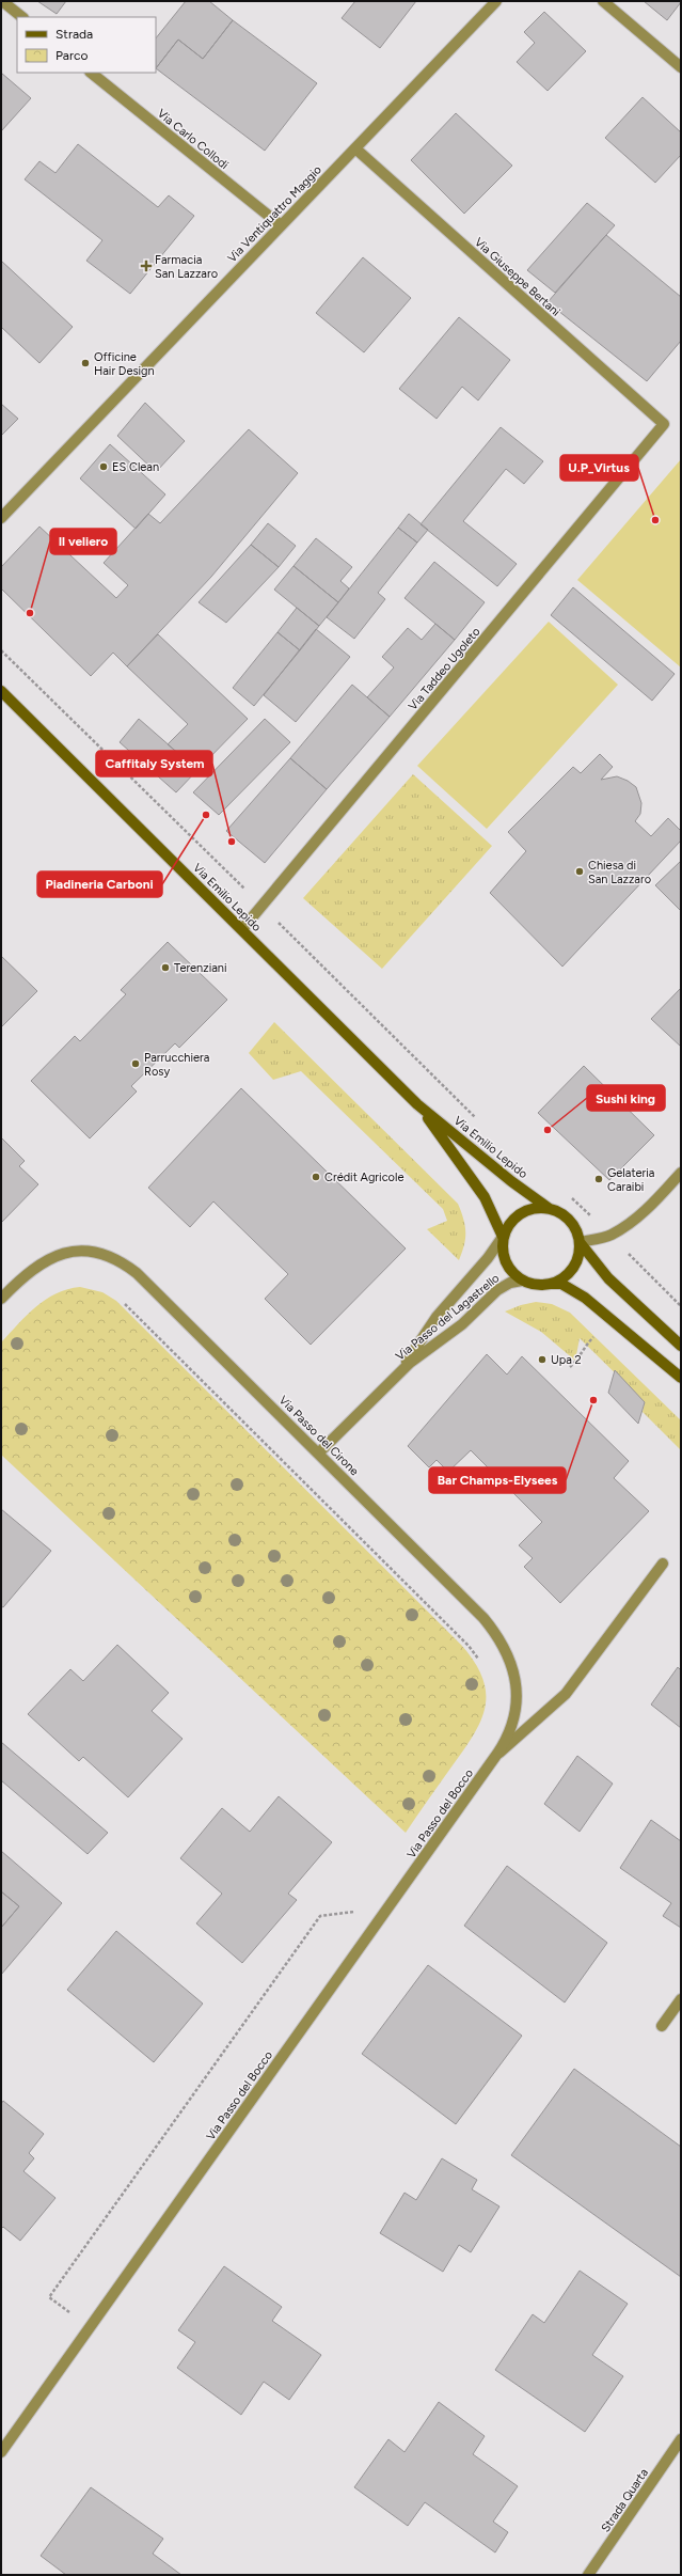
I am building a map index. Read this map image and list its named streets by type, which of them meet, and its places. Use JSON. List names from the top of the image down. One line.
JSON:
{"streets":{"main road":["Via Emilio Lepido"],"street":["Via Carlo Collodi","Via Ventiquattro Maggio","Via Giuseppe Bertani","Via Taddeo Ugoleto","Via Passo del Lagastrello","Via Passo del Cirone","Via Passo del Bocco","Strada Quarta"]},"crossings":[["Via Carlo Collodi","Via Ventiquattro Maggio"],["Via Ventiquattro Maggio","Via Giuseppe Bertani"],["Via Giuseppe Bertani","Via Taddeo Ugoleto"],["Via Taddeo Ugoleto","Via Emilio Lepido"],["Via Emilio Lepido","Via Passo del Lagastrello"],["Via Passo del Lagastrello","Via Passo del Cirone"],["Via Passo del Cirone","Via Passo del Bocco"]],"places":{"health":["Farmacia San Lazzaro"],"other":["Officine Hair Design","ES Clean","U.P_Virtus","Il veliero","Piadineria Carboni","Caffitaly System","Chiesa di San Lazzaro","Terenziani","Parrucchiera Rosy","Sushi king","Crédit Agricole","Gelateria Caraibi","Upa 2","Bar Champs-Elysees"]},"legend":["Strada","Parco"]}
